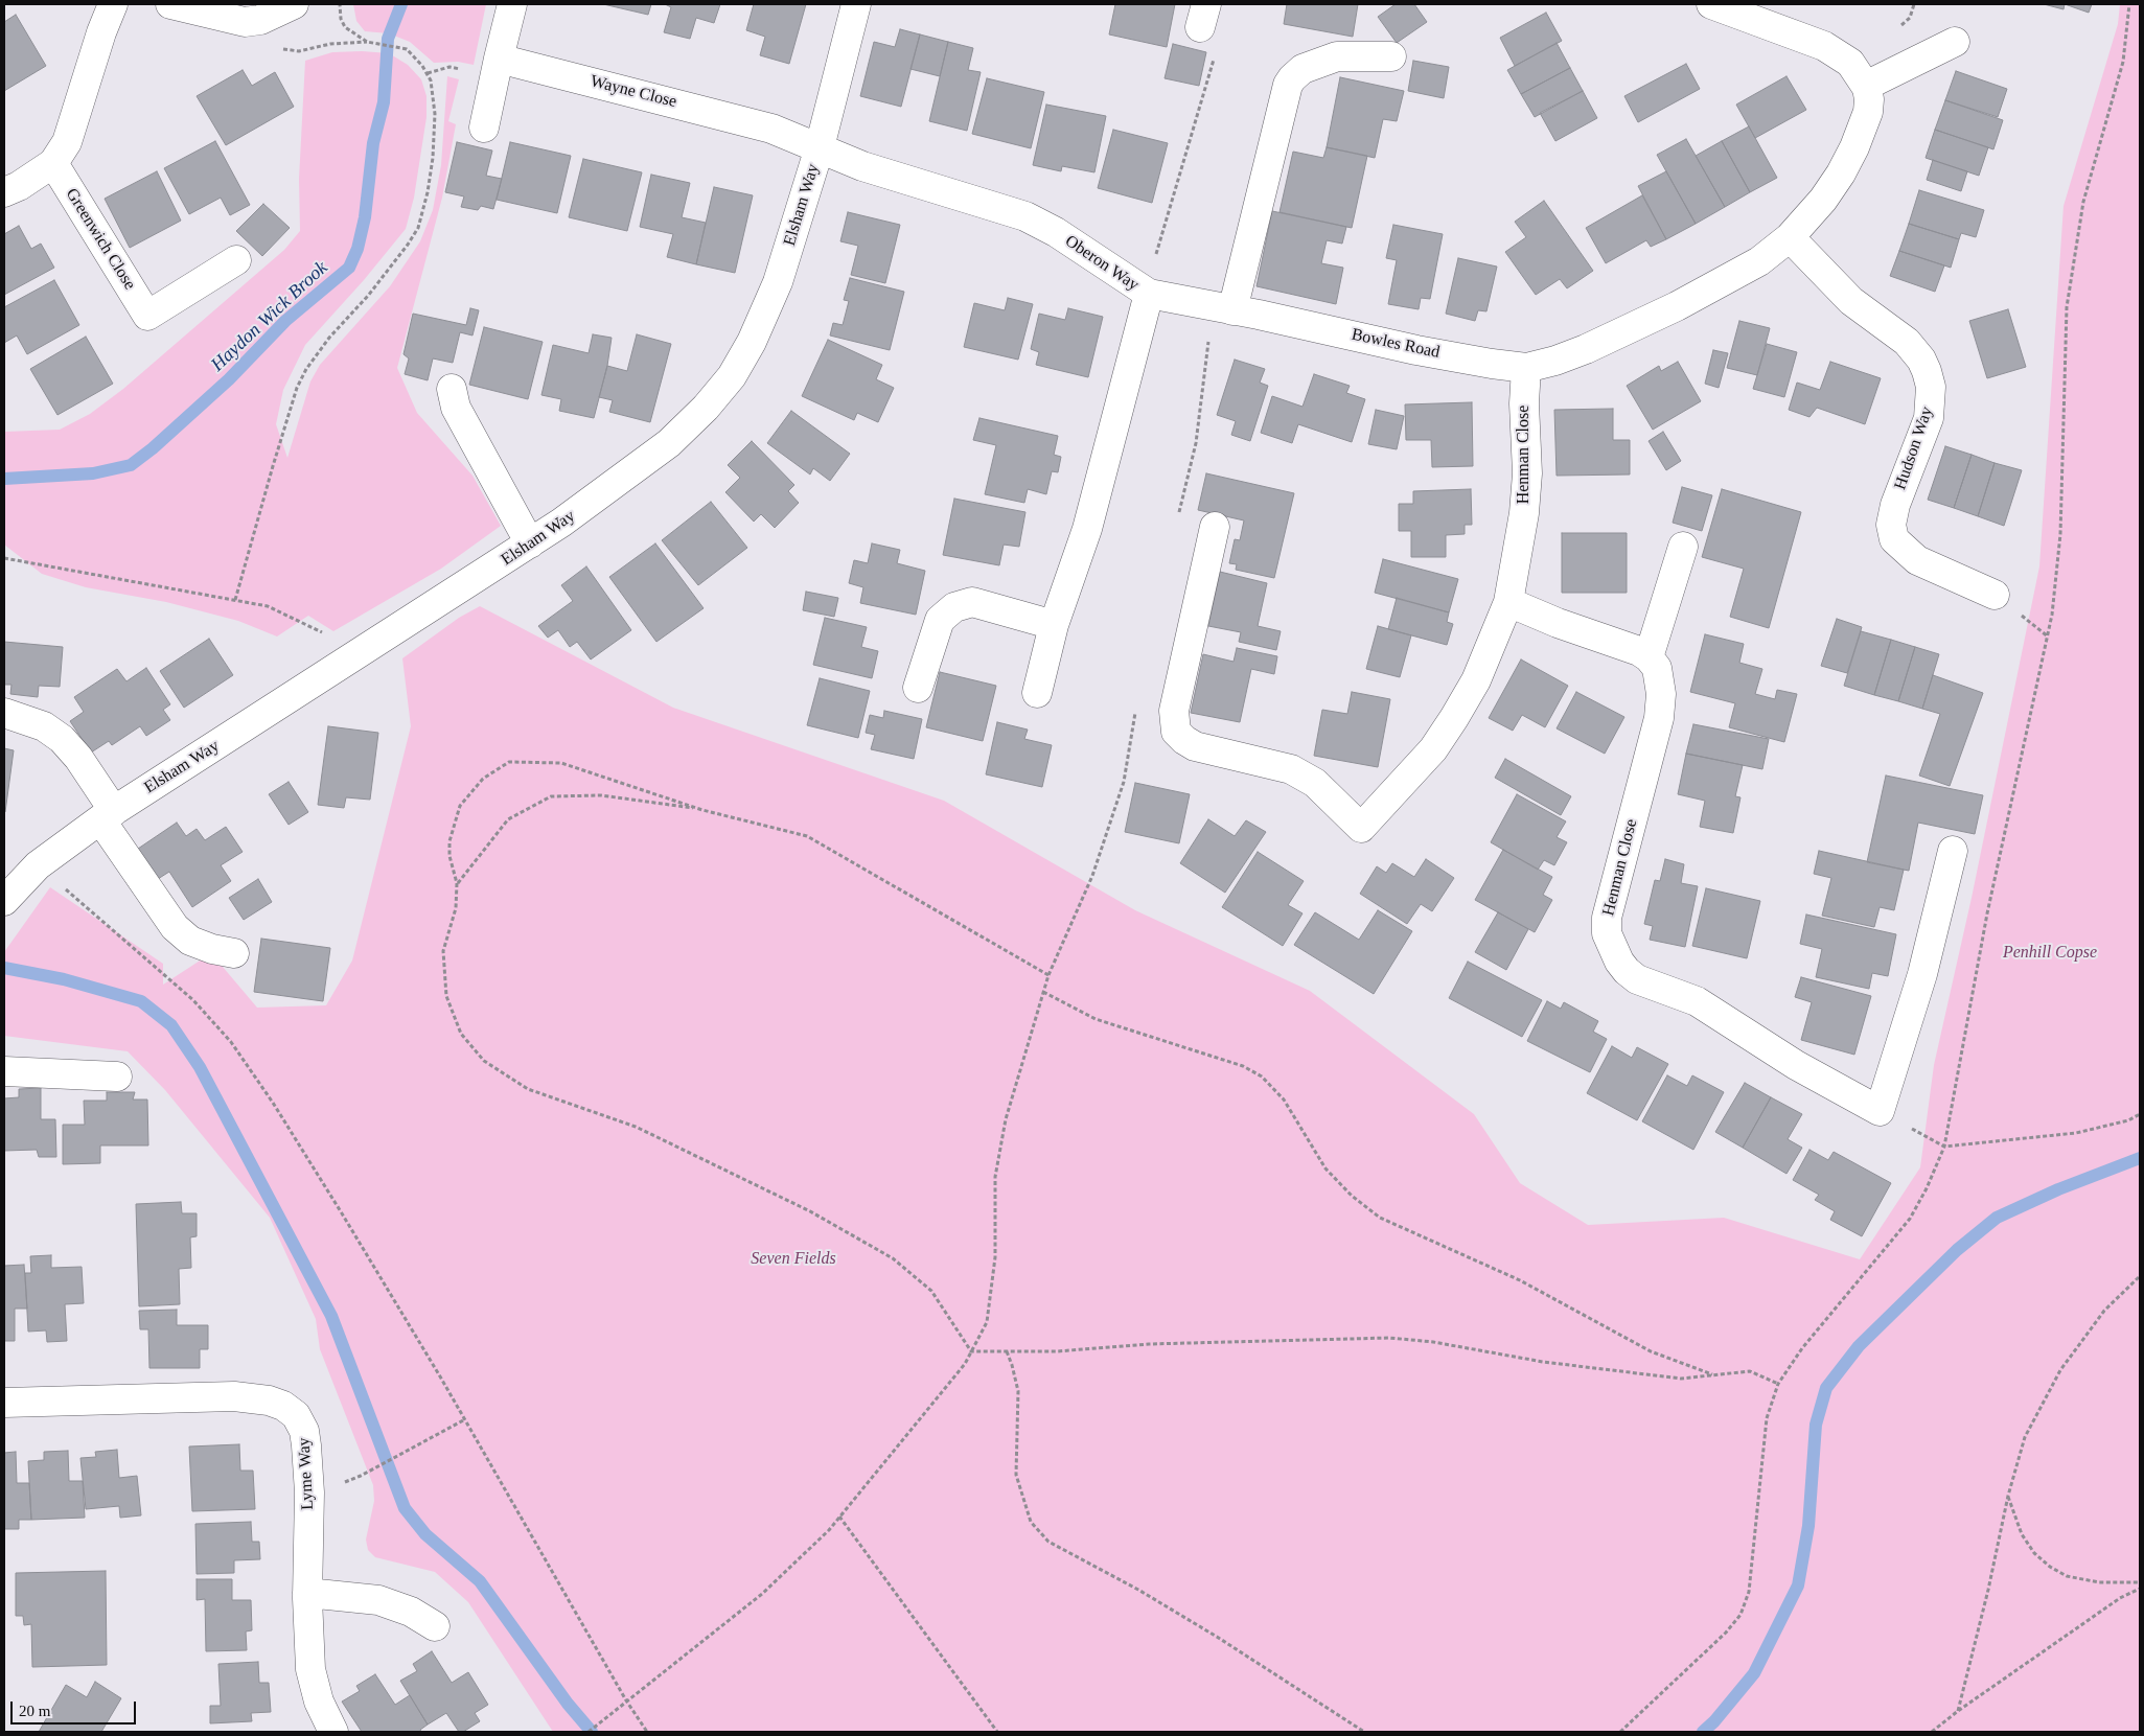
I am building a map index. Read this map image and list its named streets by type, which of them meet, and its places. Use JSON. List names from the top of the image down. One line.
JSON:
{"streets":{"street":["Wayne Close","Elsham Way","Greenwich Close","Oberon Way","Bowles Road","Hudson Way","Henman Close","Lyme Way"]},"crossings":[["Wayne Close","Elsham Way"],["Wayne Close","Oberon Way"],["Elsham Way","Oberon Way"],["Oberon Way","Bowles Road"],["Bowles Road","Hudson Way"],["Bowles Road","Henman Close"]],"water":["Haydon Wick Brook"],"parks":["Penhill Copse","Seven Fields"],"scale_bar":"20 m"}
